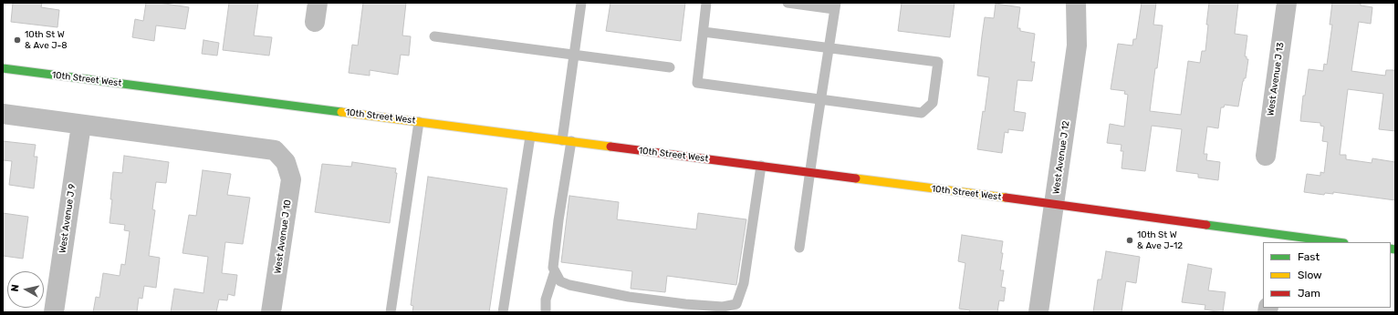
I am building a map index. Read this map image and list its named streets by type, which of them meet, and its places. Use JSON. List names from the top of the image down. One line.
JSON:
{"streets":{"main road":["10th Street West"],"street":["West Avenue J 13","West Avenue J 12","West Avenue J 9","West Avenue J 10"]},"crossings":[["10th Street West","West Avenue J 12"],["West Avenue J 9","West Avenue J 10"]],"places":["10th St W & Ave J-8","10th St W & Ave J-12"],"legend":["Fast","Slow","Jam"],"north":"left"}
